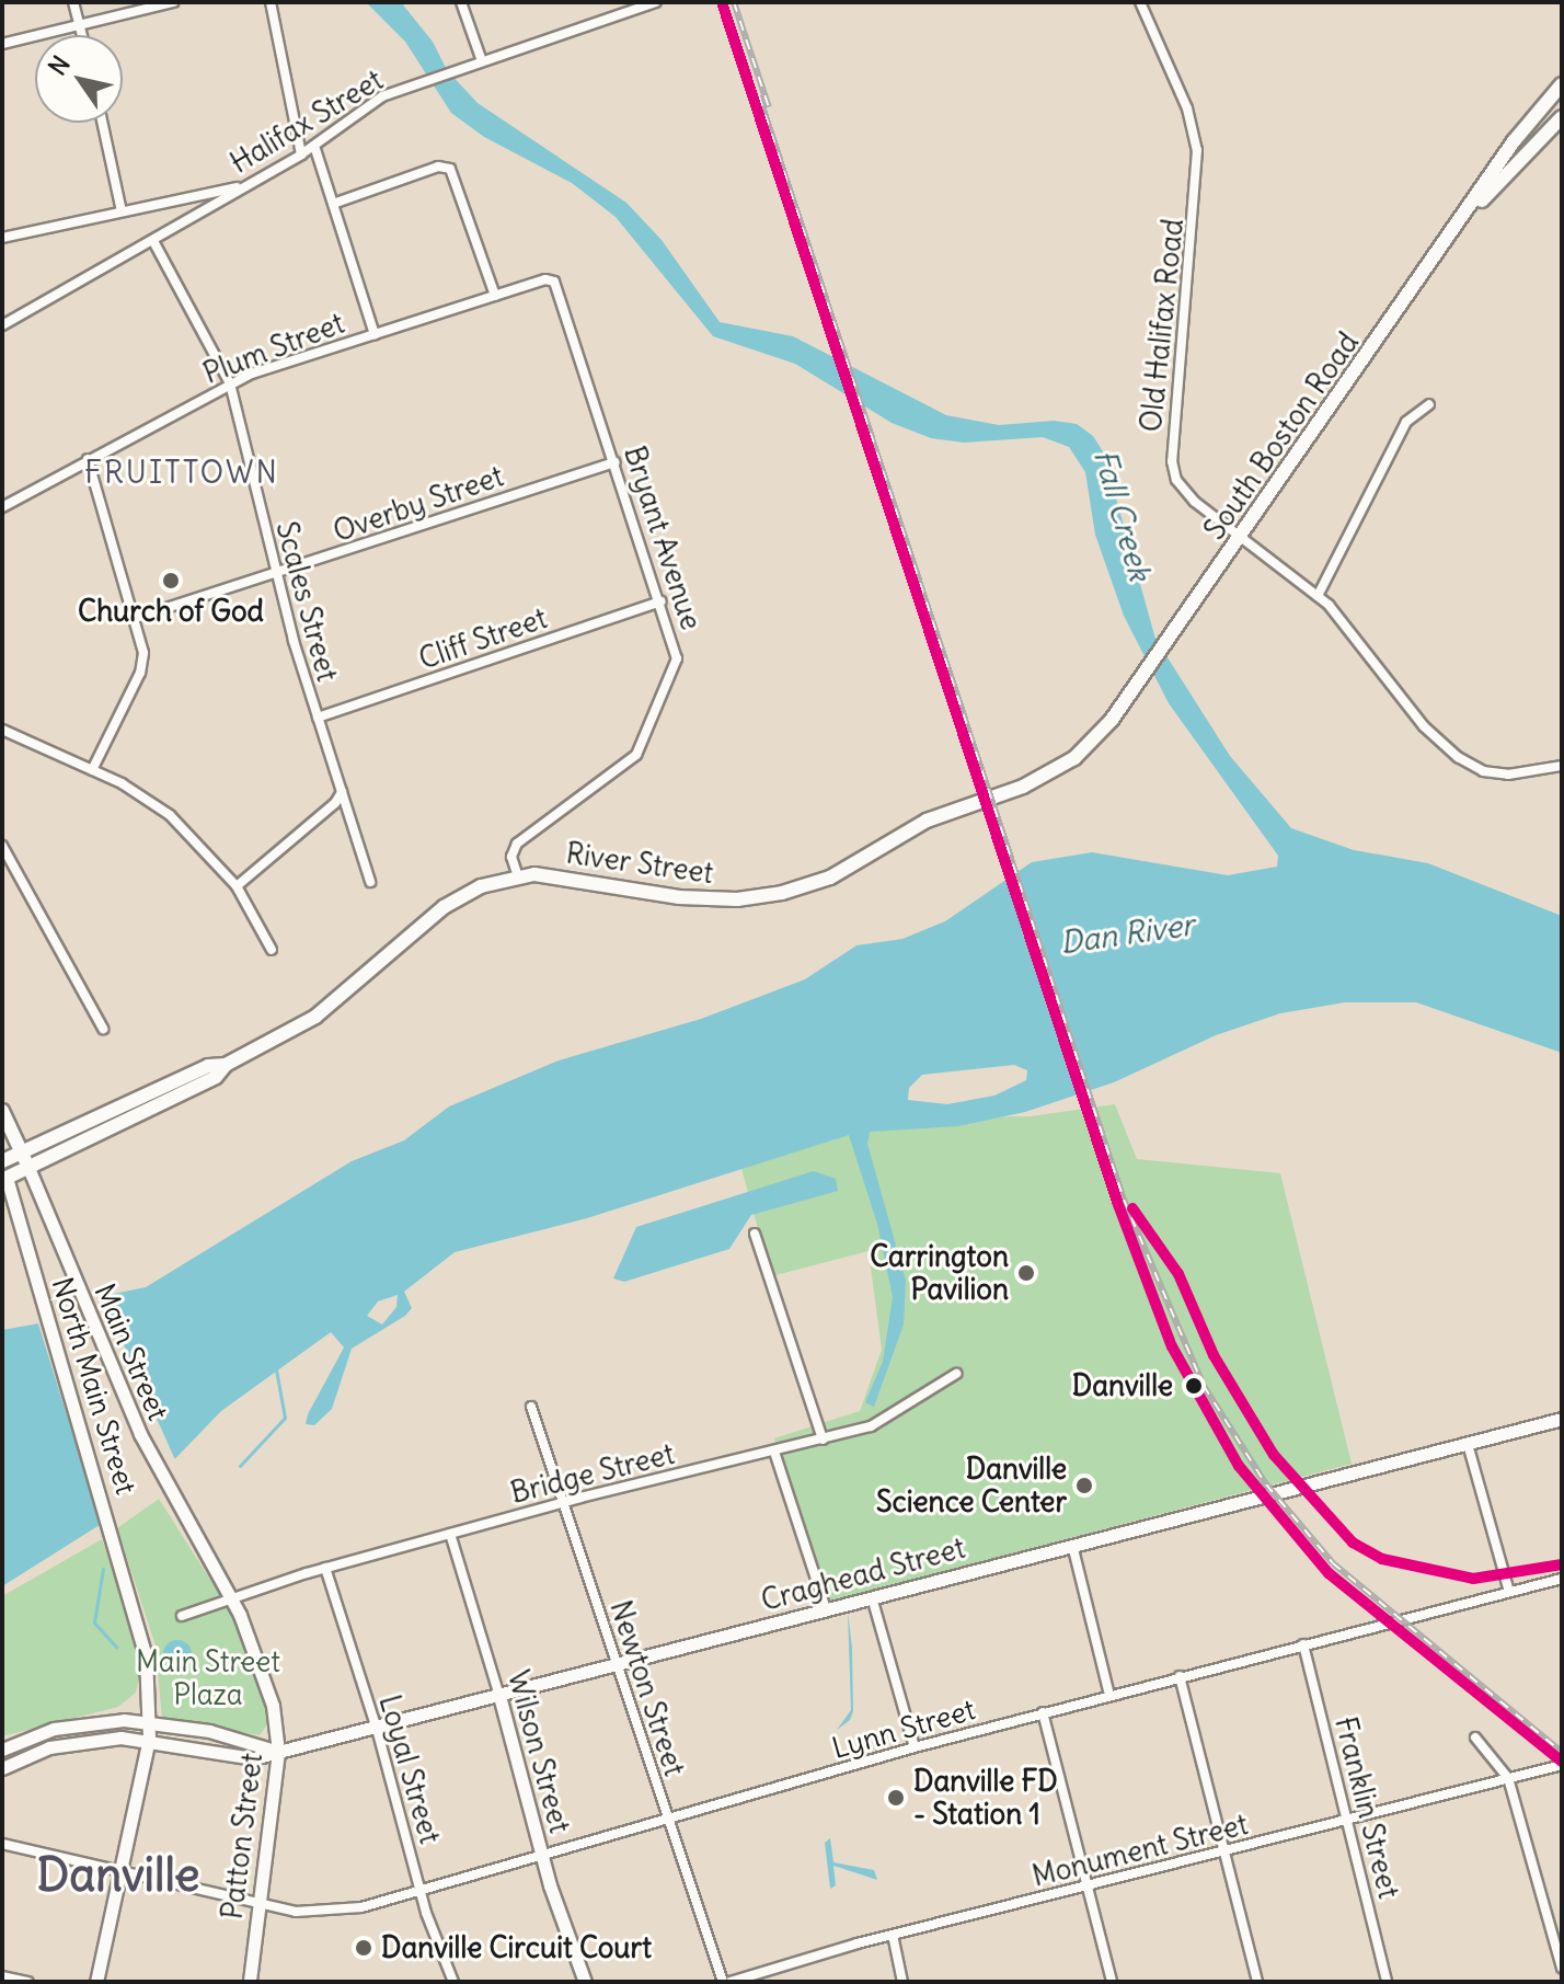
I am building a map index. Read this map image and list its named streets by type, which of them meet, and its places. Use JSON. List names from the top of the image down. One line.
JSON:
{"streets":{"main road":["South Boston Road","River Street","Main Street","North Main Street","Craghead Street","Wilson Street","Patton Street"],"street":["Halifax Street","Old Halifax Road","Plum Street","Overby Street","Bryant Avenue","Scales Street","Cliff Street","Bridge Street","Newton Street","Lynn Street","Loyal Street","Franklin Street","Monument Street"]},"crossings":[["Halifax Street","Scales Street"],["Old Halifax Road","South Boston Road"],["Plum Street","Bryant Avenue"],["Plum Street","Scales Street"],["South Boston Road","River Street"],["Overby Street","Bryant Avenue"],["Overby Street","Scales Street"],["Bryant Avenue","Cliff Street"],["Bryant Avenue","River Street"],["Scales Street","Cliff Street"],["River Street","Main Street"],["River Street","North Main Street"],["Main Street","Patton Street"],["North Main Street","Craghead Street"],["Bridge Street","Newton Street"],["Bridge Street","Wilson Street"],["Bridge Street","Loyal Street"],["Bridge Street","Patton Street"],["Craghead Street","Newton Street"],["Craghead Street","Wilson Street"],["Craghead Street","Loyal Street"],["Craghead Street","Patton Street"],["Newton Street","Lynn Street"],["Lynn Street","Wilson Street"],["Lynn Street","Loyal Street"],["Lynn Street","Franklin Street"],["Lynn Street","Patton Street"],["Franklin Street","Monument Street"]],"districts":["FRUITTOWN","Danville"],"water":["Fall Creek","Dan River"],"parks":["Main Street Plaza"],"places":["Church of God","Carrington Pavilion","Danville","Danville Science Center","Danville FD - Station 1","Danville Circuit Court"],"north":"top left"}
